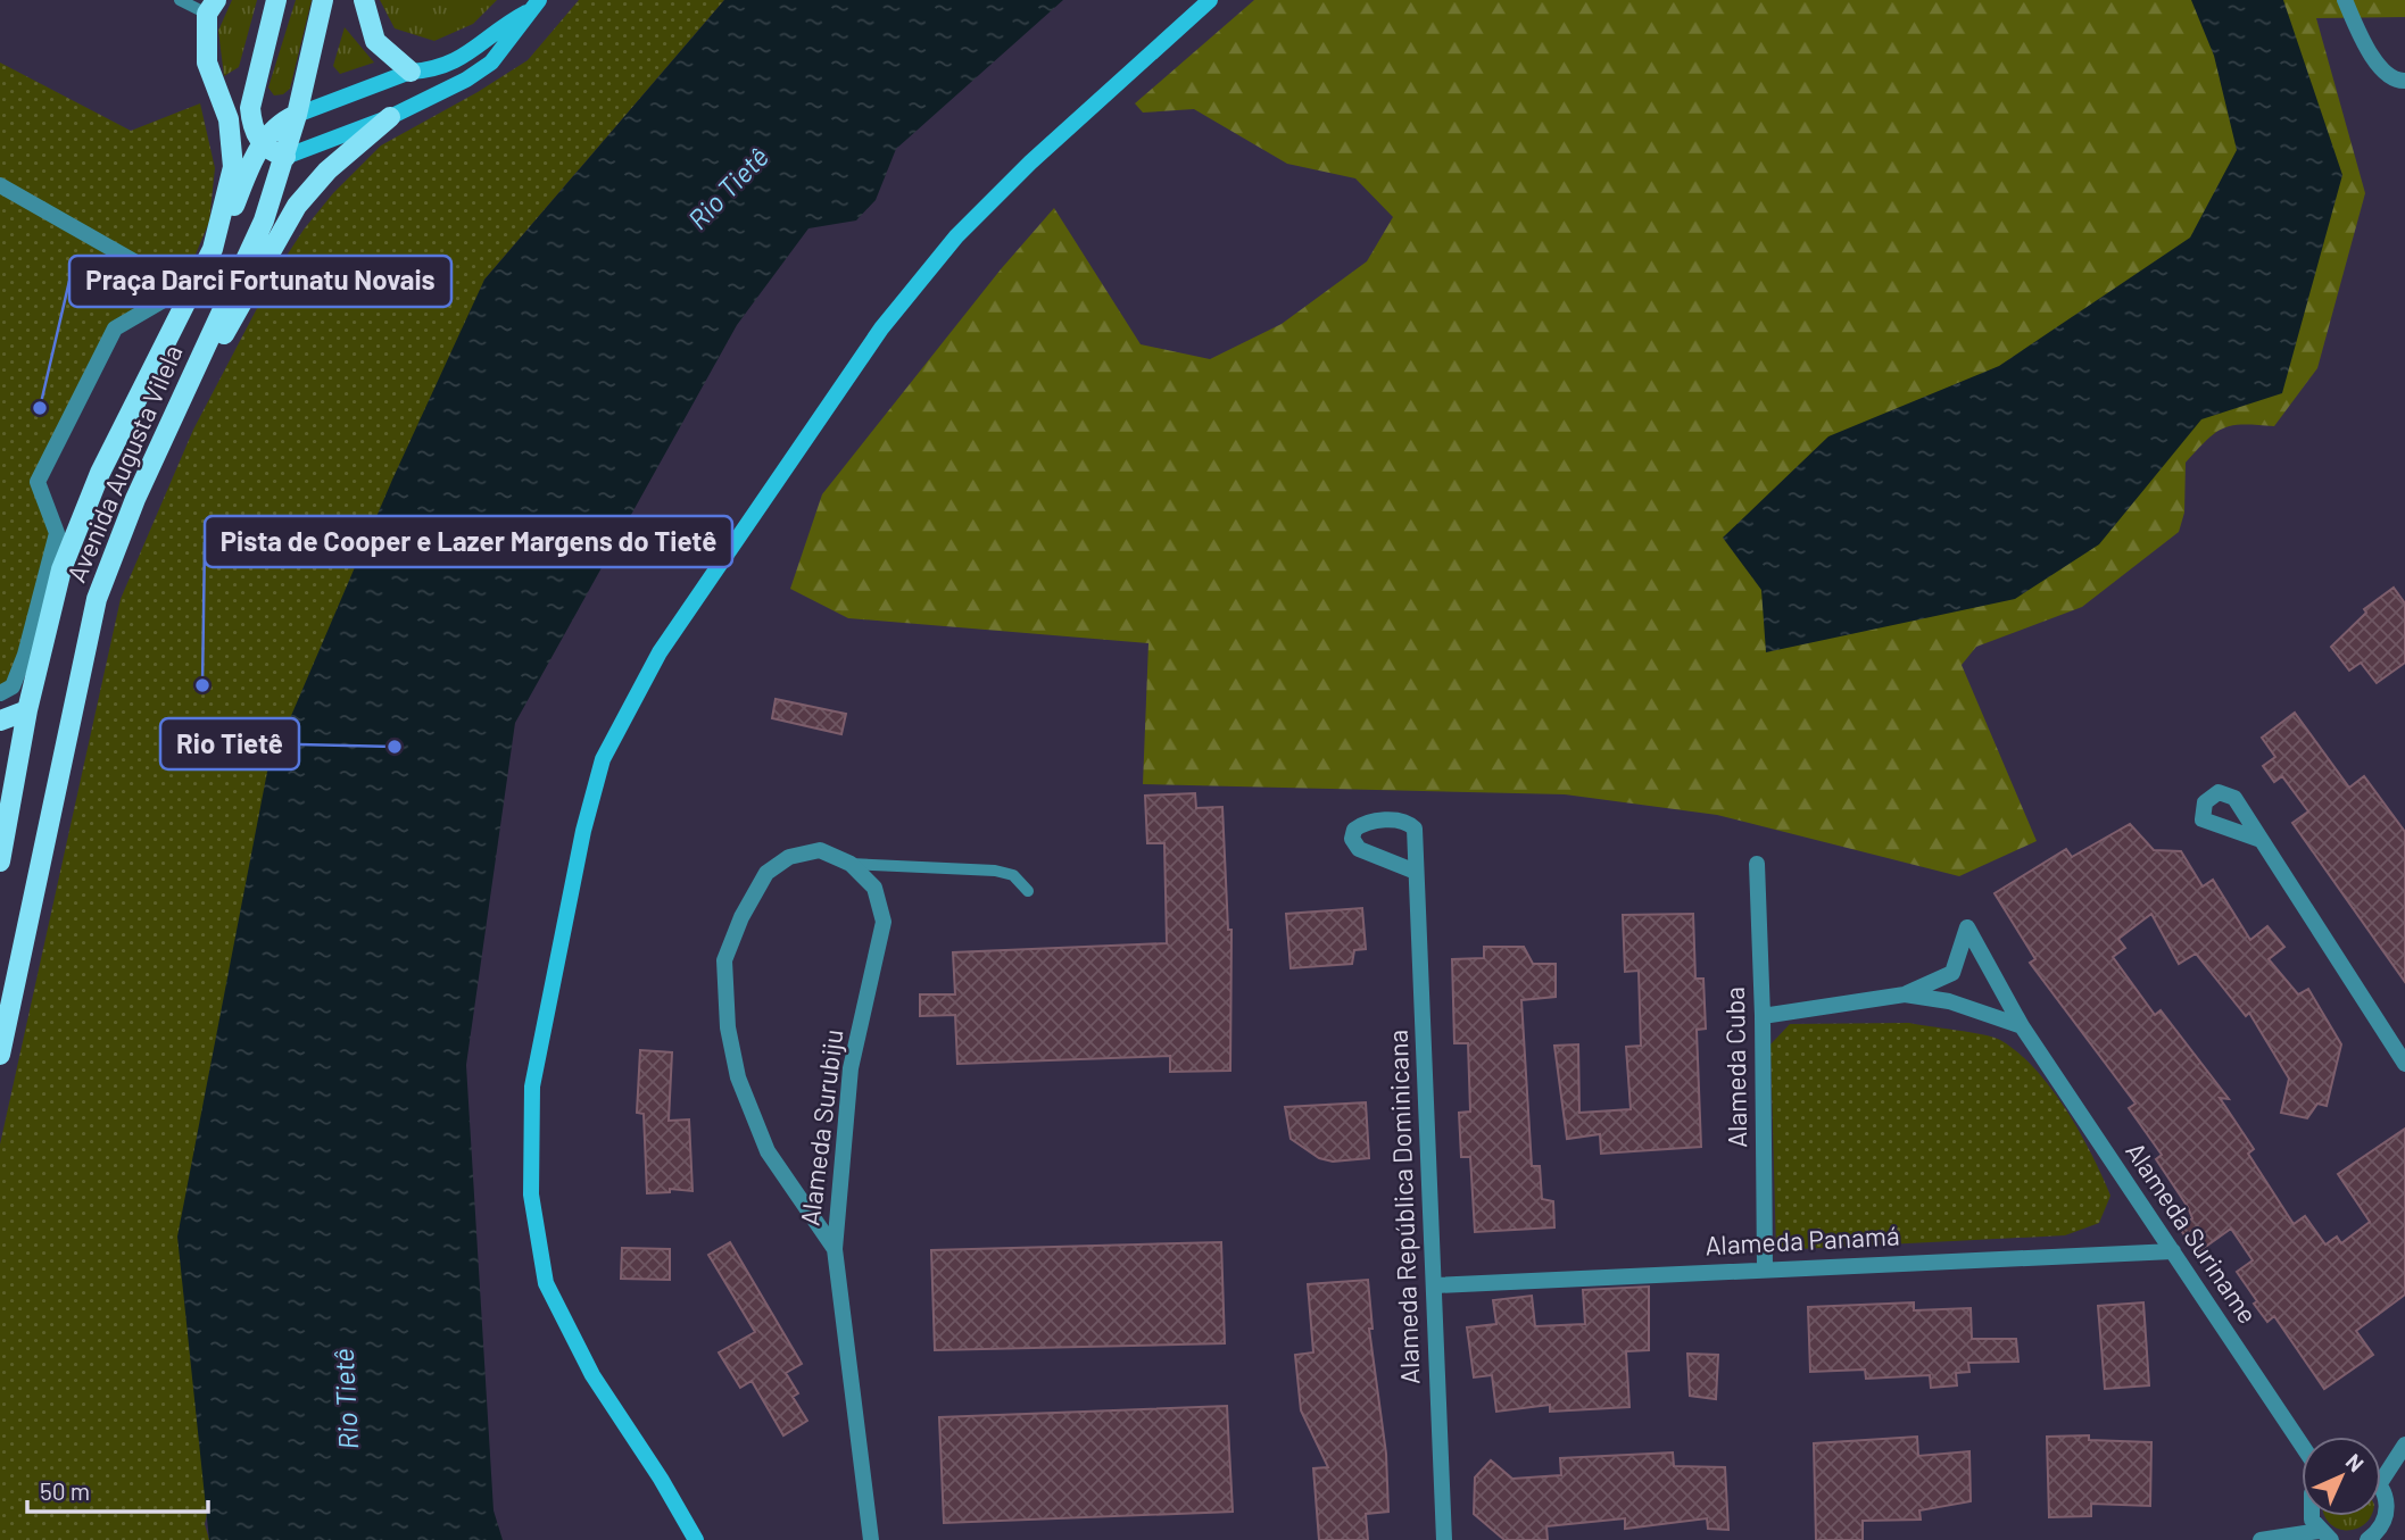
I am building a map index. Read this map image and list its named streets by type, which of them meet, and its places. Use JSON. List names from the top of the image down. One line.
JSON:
{"streets":{"main road":["Avenida Augusta Vilela"],"street":["Alameda Cuba","Alameda Surubiju","Alameda República Dominicana","Alameda Suriname","Alameda Panamá"]},"crossings":[["Alameda Cuba","Alameda Panamá"],["Alameda República Dominicana","Alameda Panamá"],["Alameda Suriname","Alameda Panamá"]],"water":["Rio Tietê"],"places":["Praça Darci Fortunatu Novais","Pista de Cooper e Lazer Margens do Tietê","Rio Tietê"],"scale_bar":"50 m","north":"top right"}
